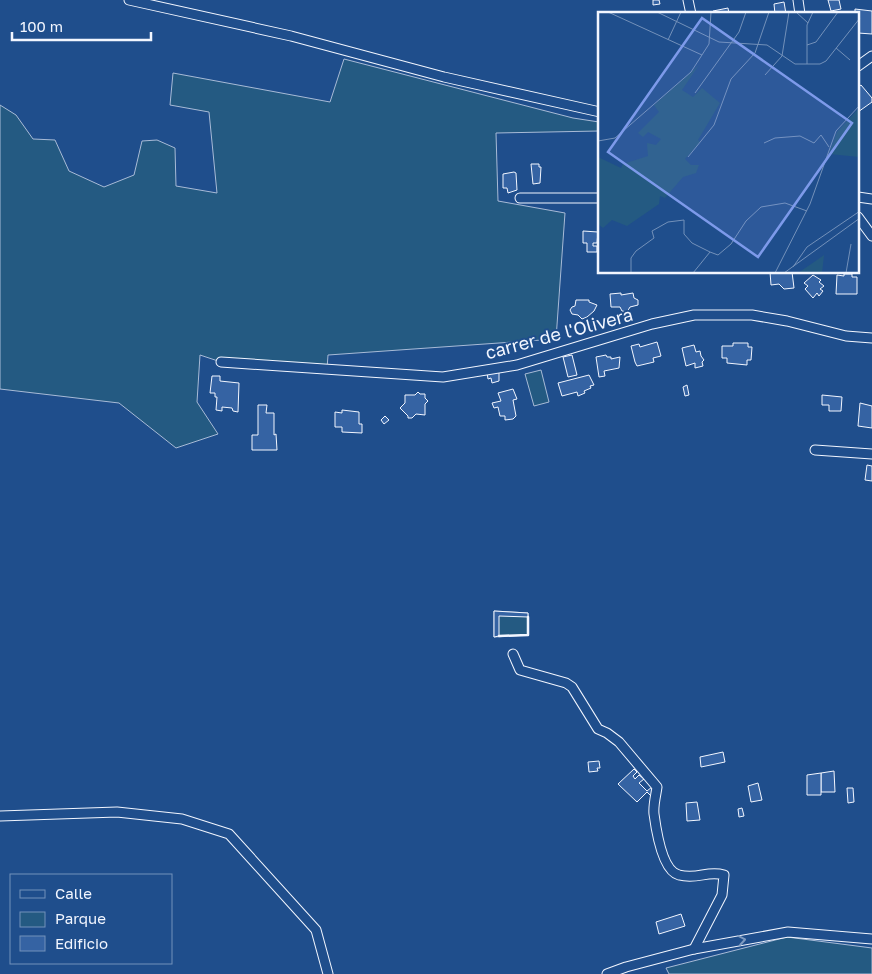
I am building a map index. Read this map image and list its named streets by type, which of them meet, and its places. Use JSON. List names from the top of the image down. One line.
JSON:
{"streets":{"street":["carrer de l'Olivera"]},"legend":["Calle","Parque","Edificio"],"scale_bar":"100 m"}
